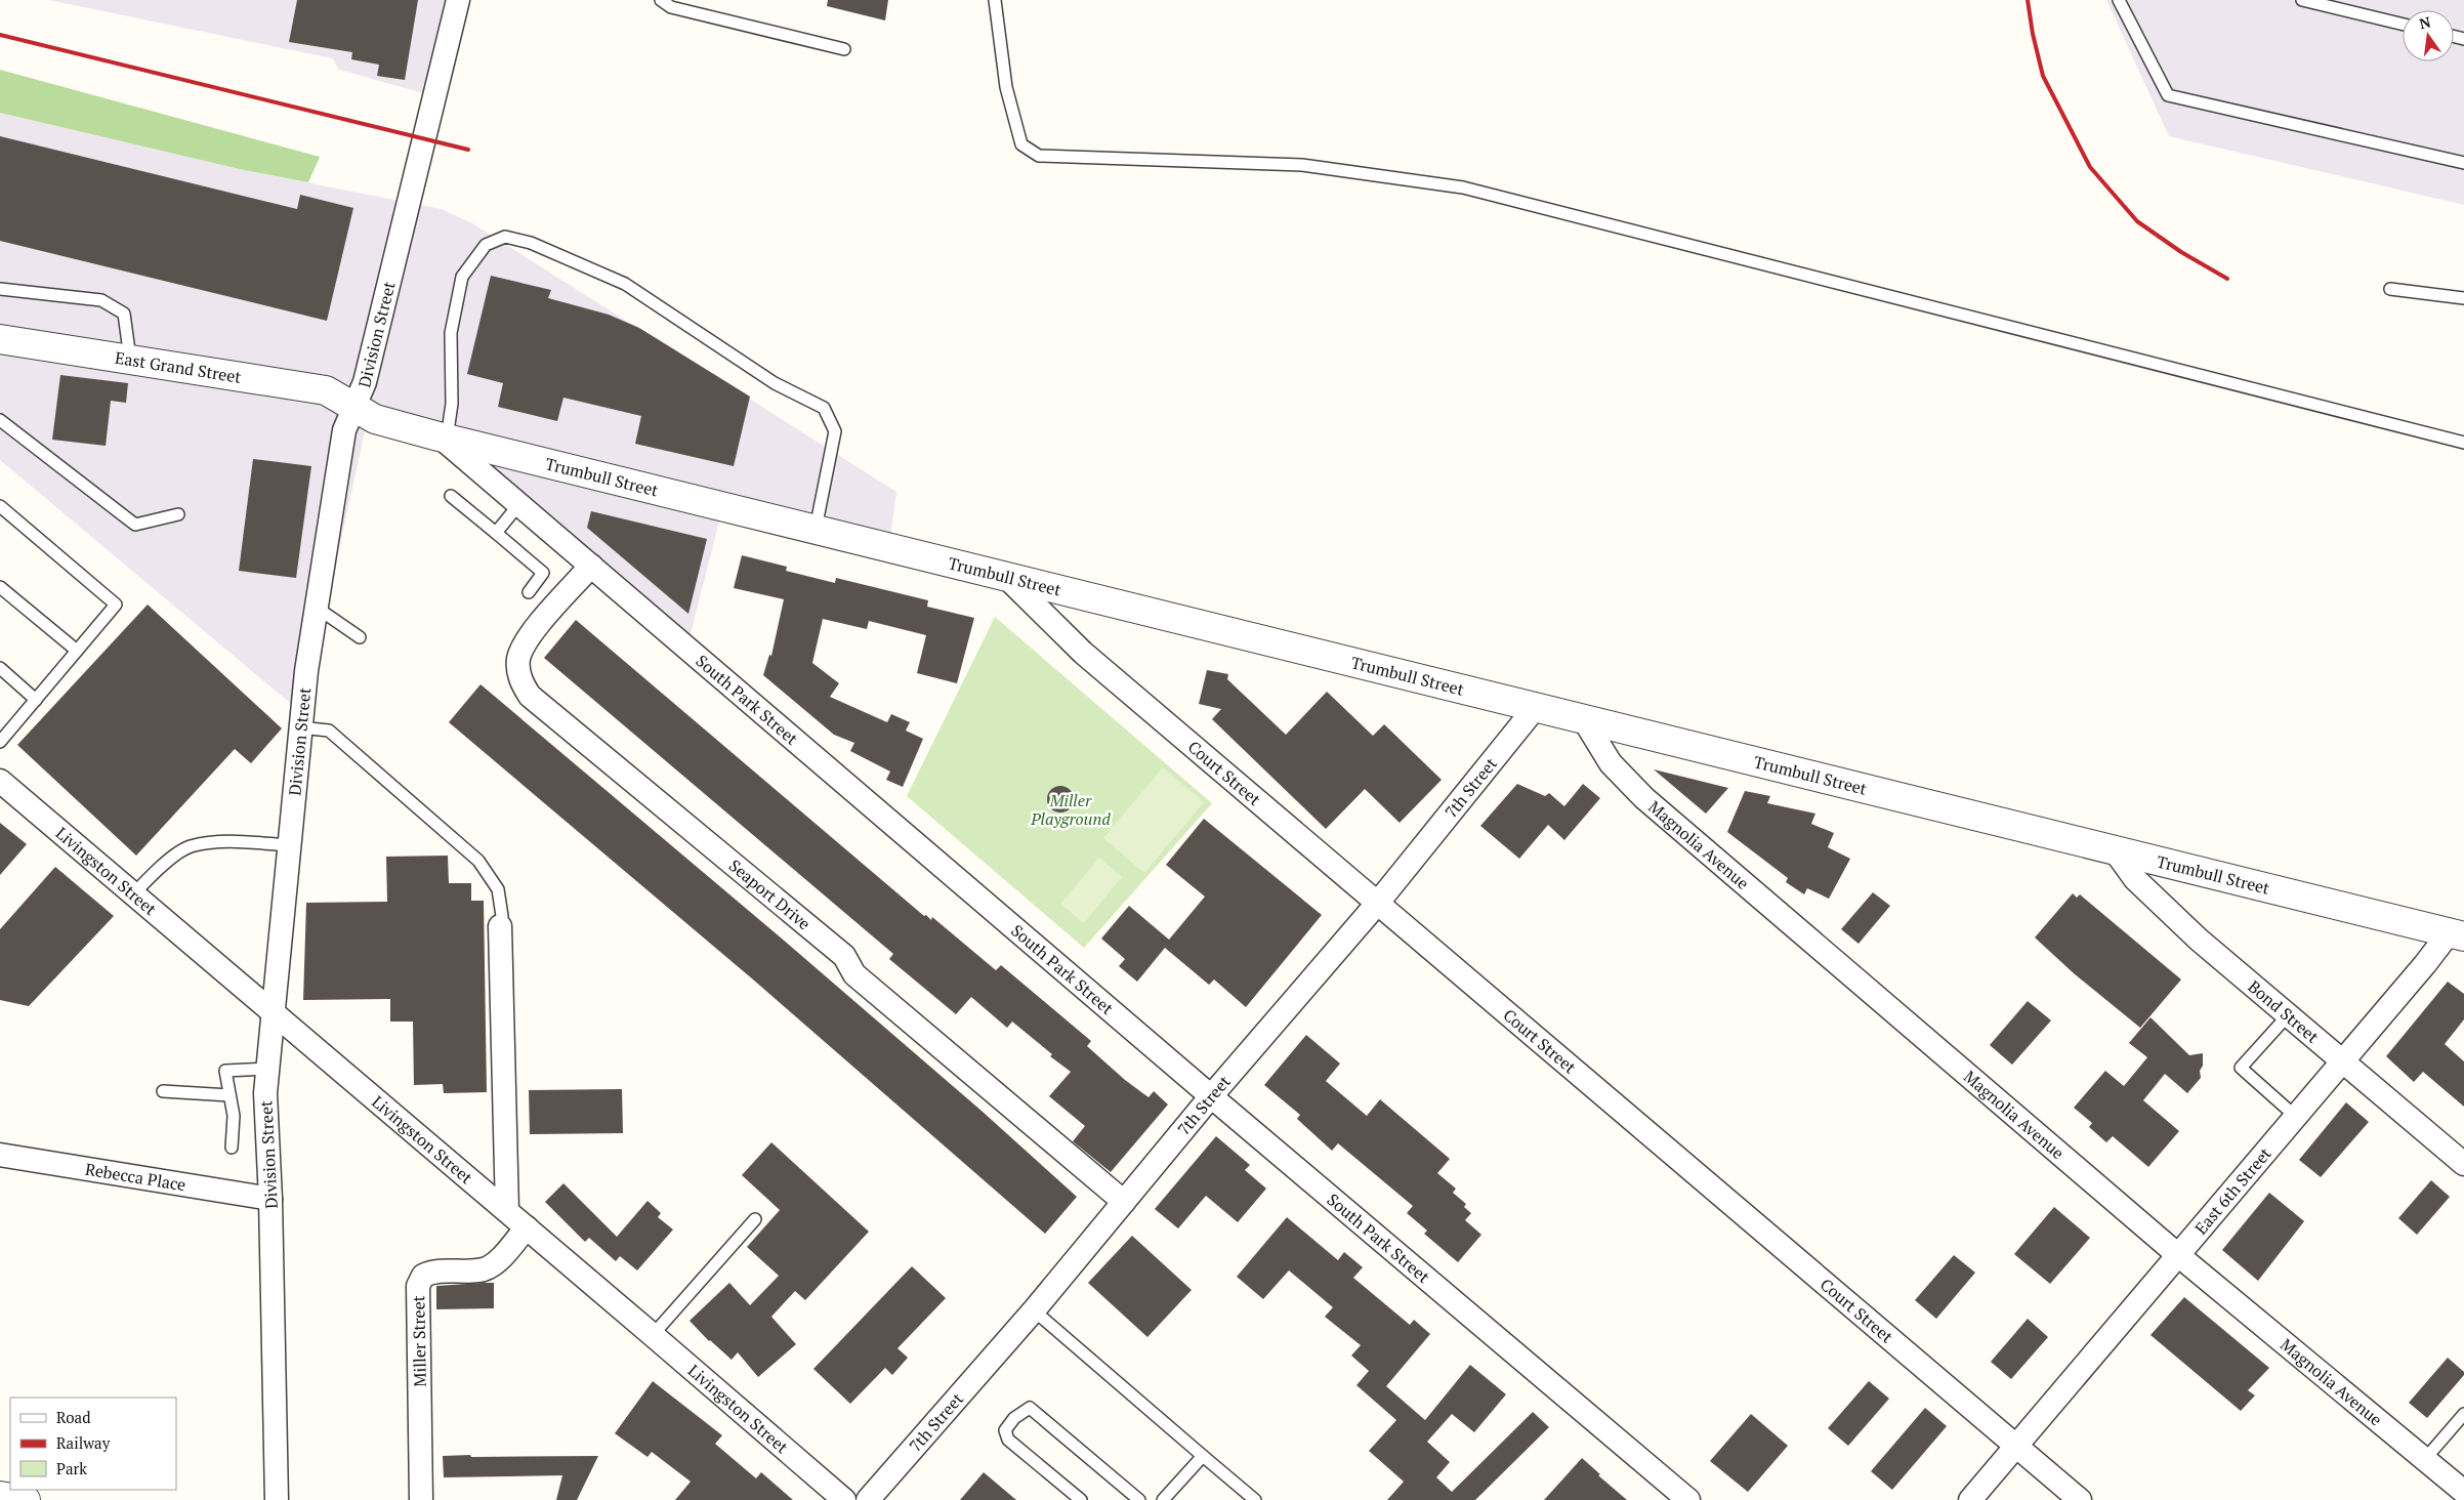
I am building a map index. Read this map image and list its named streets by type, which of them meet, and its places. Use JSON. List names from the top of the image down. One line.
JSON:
{"streets":{"street":["Division Street","East Grand Street","Trumbull Street","South Park Street","Court Street","7th Street","Magnolia Avenue","Livingston Street","Seaport Drive","Bond Street","Rebecca Place","East 6th Street","Miller Street"]},"crossings":[["Division Street","East Grand Street"],["Division Street","Trumbull Street"],["Division Street","Livingston Street"],["Division Street","Rebecca Place"],["East Grand Street","Trumbull Street"],["Trumbull Street","South Park Street"],["Trumbull Street","Court Street"],["Trumbull Street","7th Street"],["Trumbull Street","Magnolia Avenue"],["Trumbull Street","Bond Street"],["Trumbull Street","East 6th Street"],["South Park Street","7th Street"],["South Park Street","Seaport Drive"],["Court Street","7th Street"],["Court Street","East 6th Street"],["7th Street","Seaport Drive"],["Magnolia Avenue","East 6th Street"],["Livingston Street","Miller Street"],["Bond Street","East 6th Street"]],"parks":["Miller Playground"],"legend":["Road","Railway","Park"],"north":"top"}
